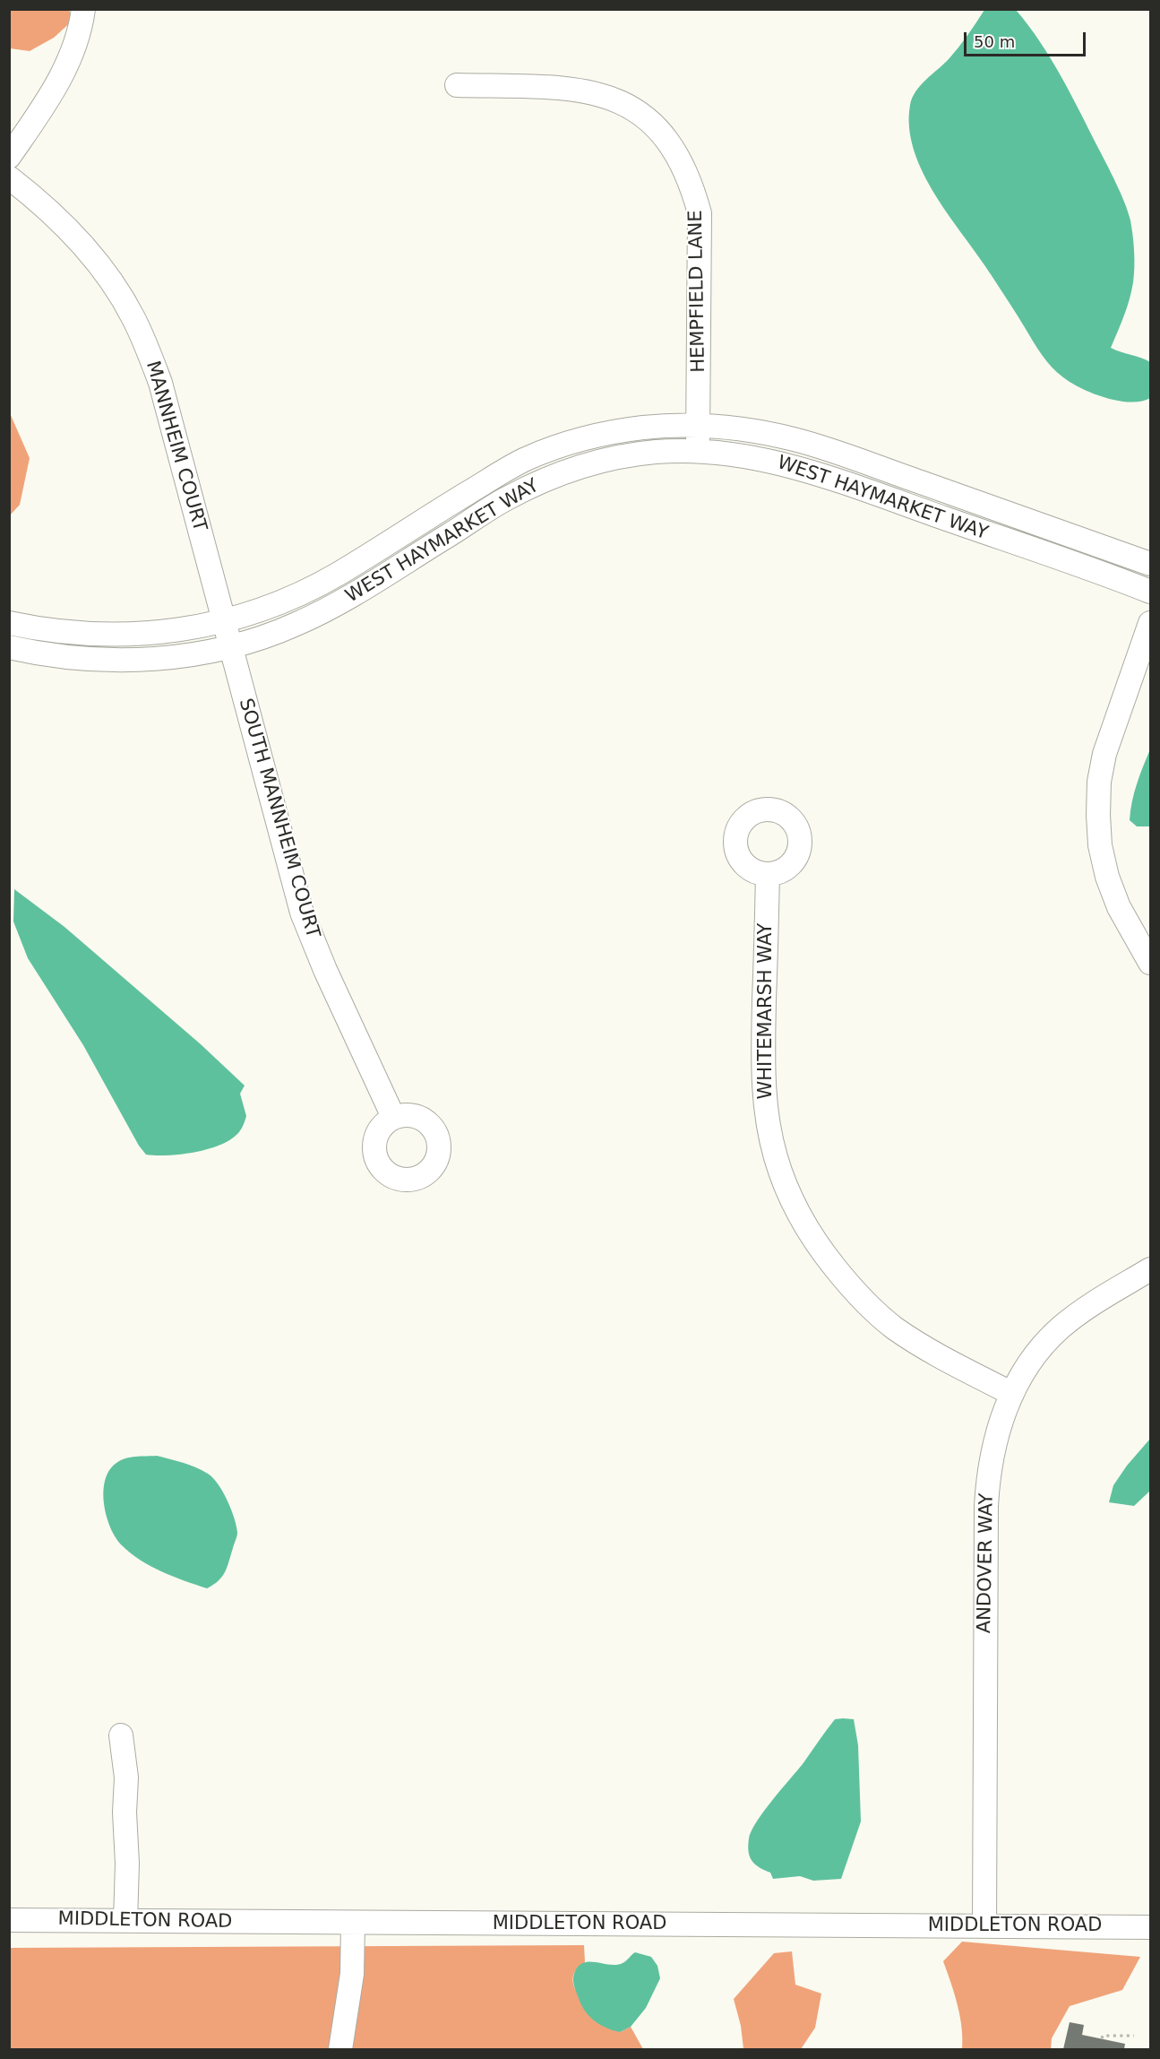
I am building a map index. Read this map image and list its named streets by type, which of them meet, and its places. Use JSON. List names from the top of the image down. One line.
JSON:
{"streets":{"street":["HEMPFIELD LANE","MANNHEIM COURT","WEST HAYMARKET WAY","SOUTH MANNHEIM COURT","WHITEMARSH WAY","ANDOVER WAY","MIDDLETON ROAD"]},"crossings":[["HEMPFIELD LANE","WEST HAYMARKET WAY"],["MANNHEIM COURT","WEST HAYMARKET WAY"],["MANNHEIM COURT","SOUTH MANNHEIM COURT"],["WEST HAYMARKET WAY","SOUTH MANNHEIM COURT"],["WHITEMARSH WAY","ANDOVER WAY"],["ANDOVER WAY","MIDDLETON ROAD"]],"scale_bar":"50 m"}
